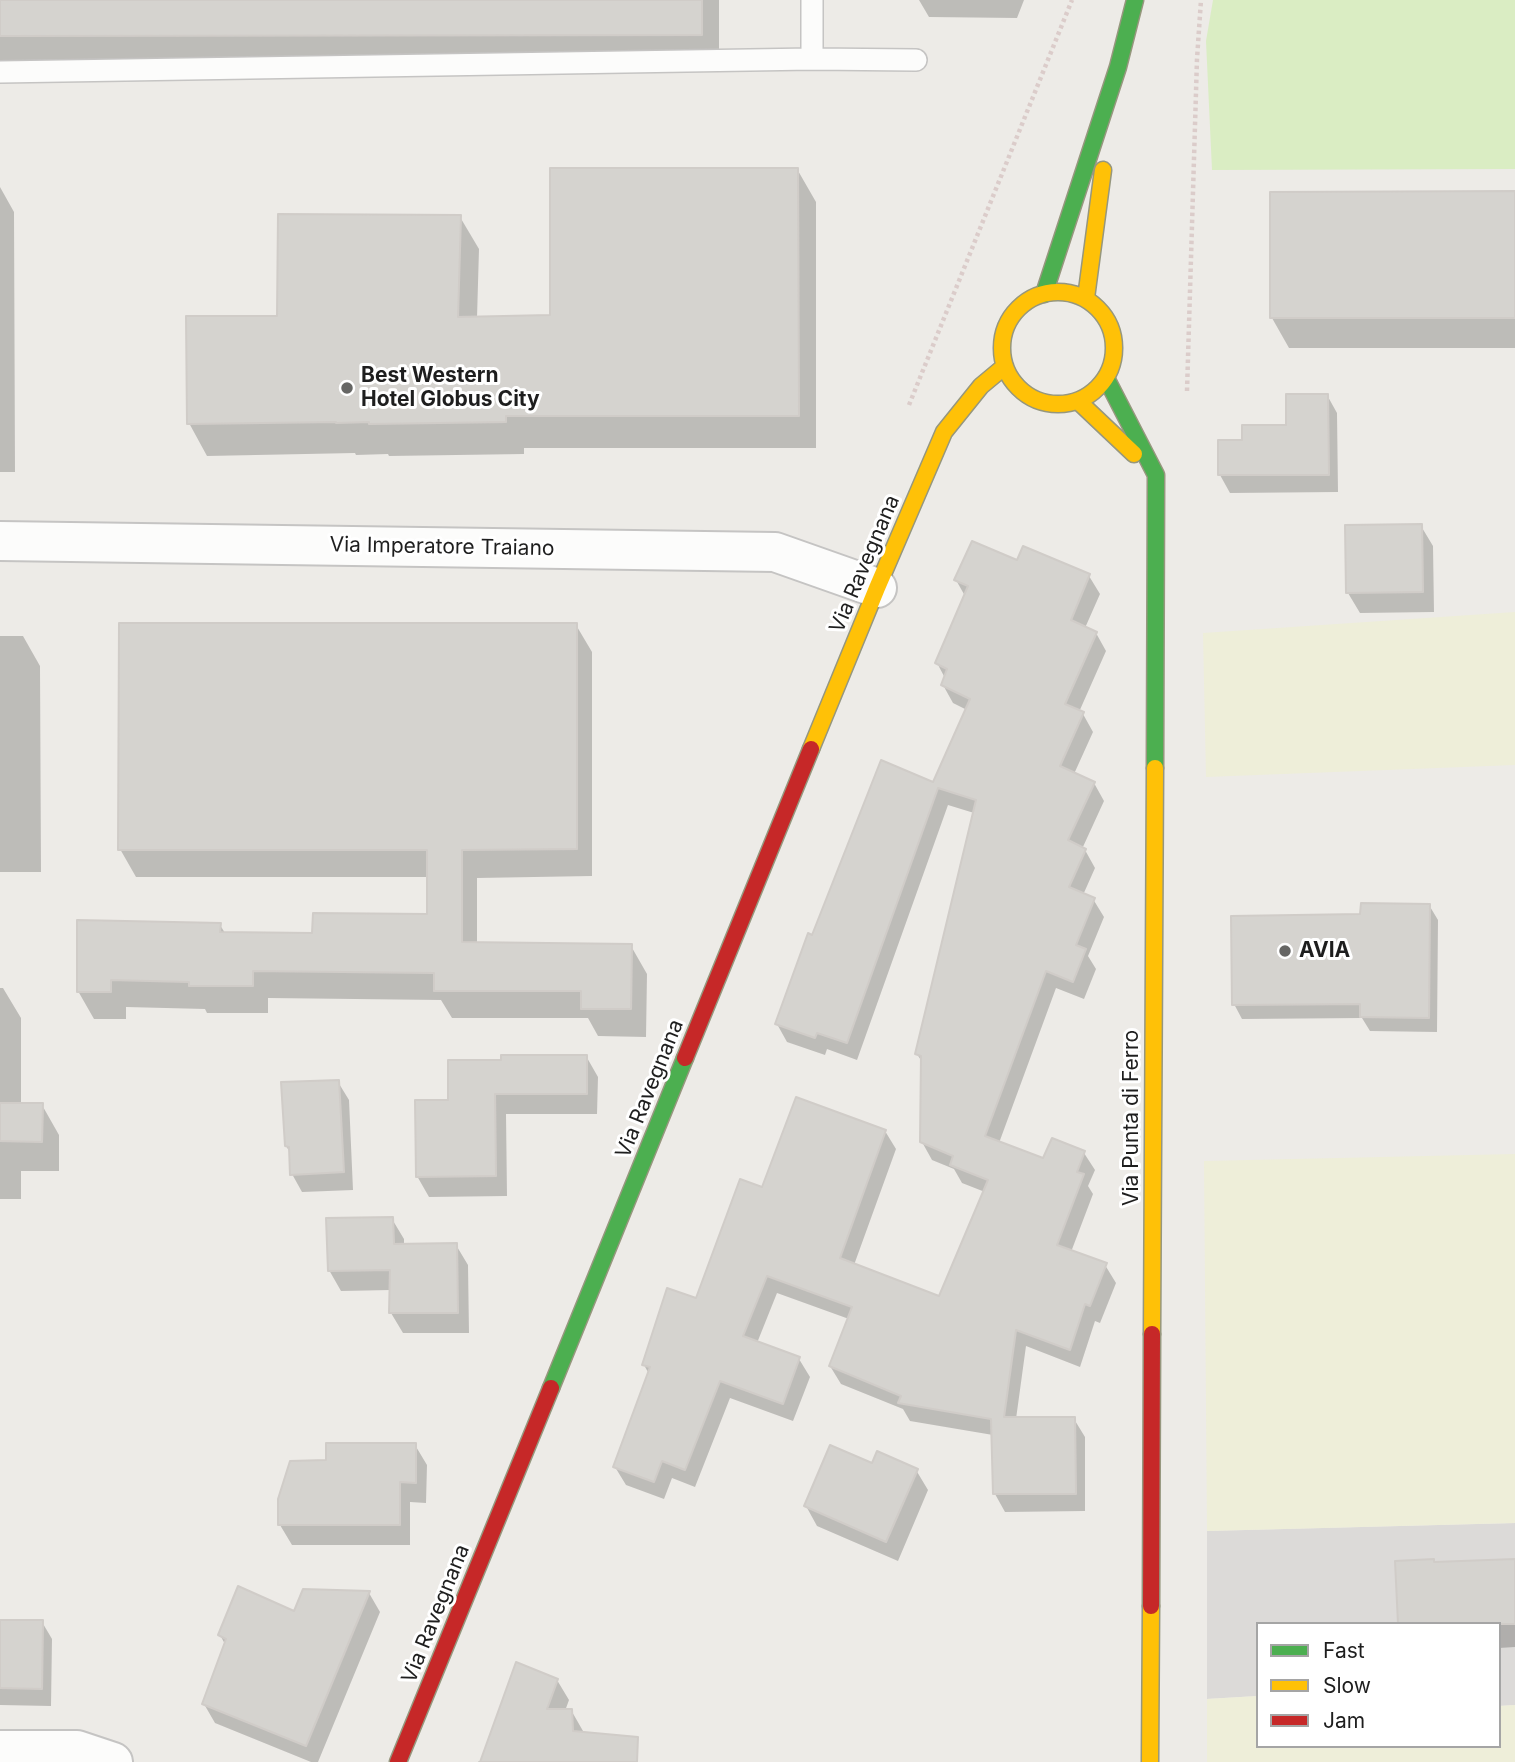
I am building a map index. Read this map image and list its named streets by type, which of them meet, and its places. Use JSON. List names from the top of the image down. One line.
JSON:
{"streets":{"main road":["Via Ravegnana","Via Punta di Ferro"],"street":["Via Imperatore Traiano"]},"crossings":[["Via Imperatore Traiano","Via Ravegnana"],["Via Ravegnana","Via Punta di Ferro"]],"places":["Best Western Hotel Globus City","AVIA"],"legend":["Fast","Slow","Jam"]}
